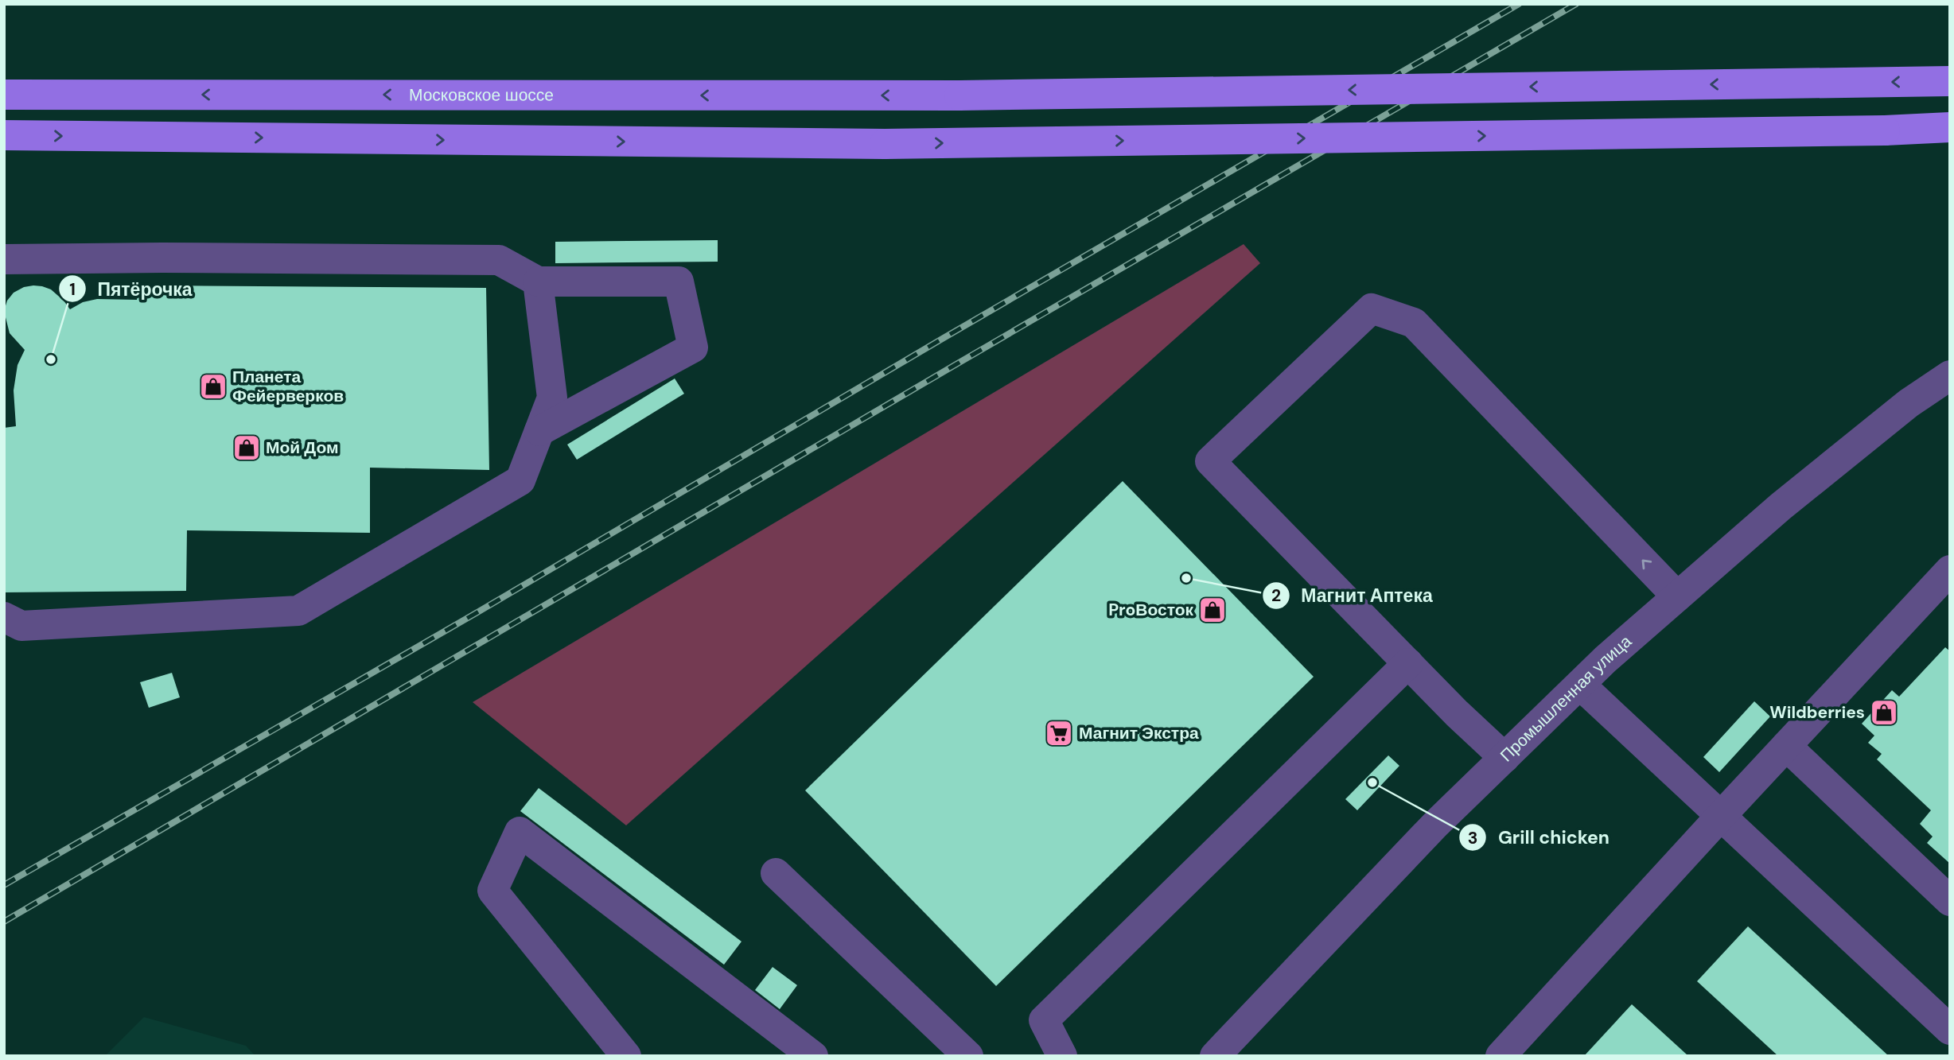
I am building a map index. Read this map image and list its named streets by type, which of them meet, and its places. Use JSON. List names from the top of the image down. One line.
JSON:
{"streets":{"main road":["Московское шоссе"],"street":["Промышленная улица"]},"places":{"other":["Пятёрочка","Магнит Аптека","Grill chicken"],"shop":["Планета Фейерверков","Мой Дом","ProВосток","Wildberries"],"supermarket":["Магнит Экстра"]}}
